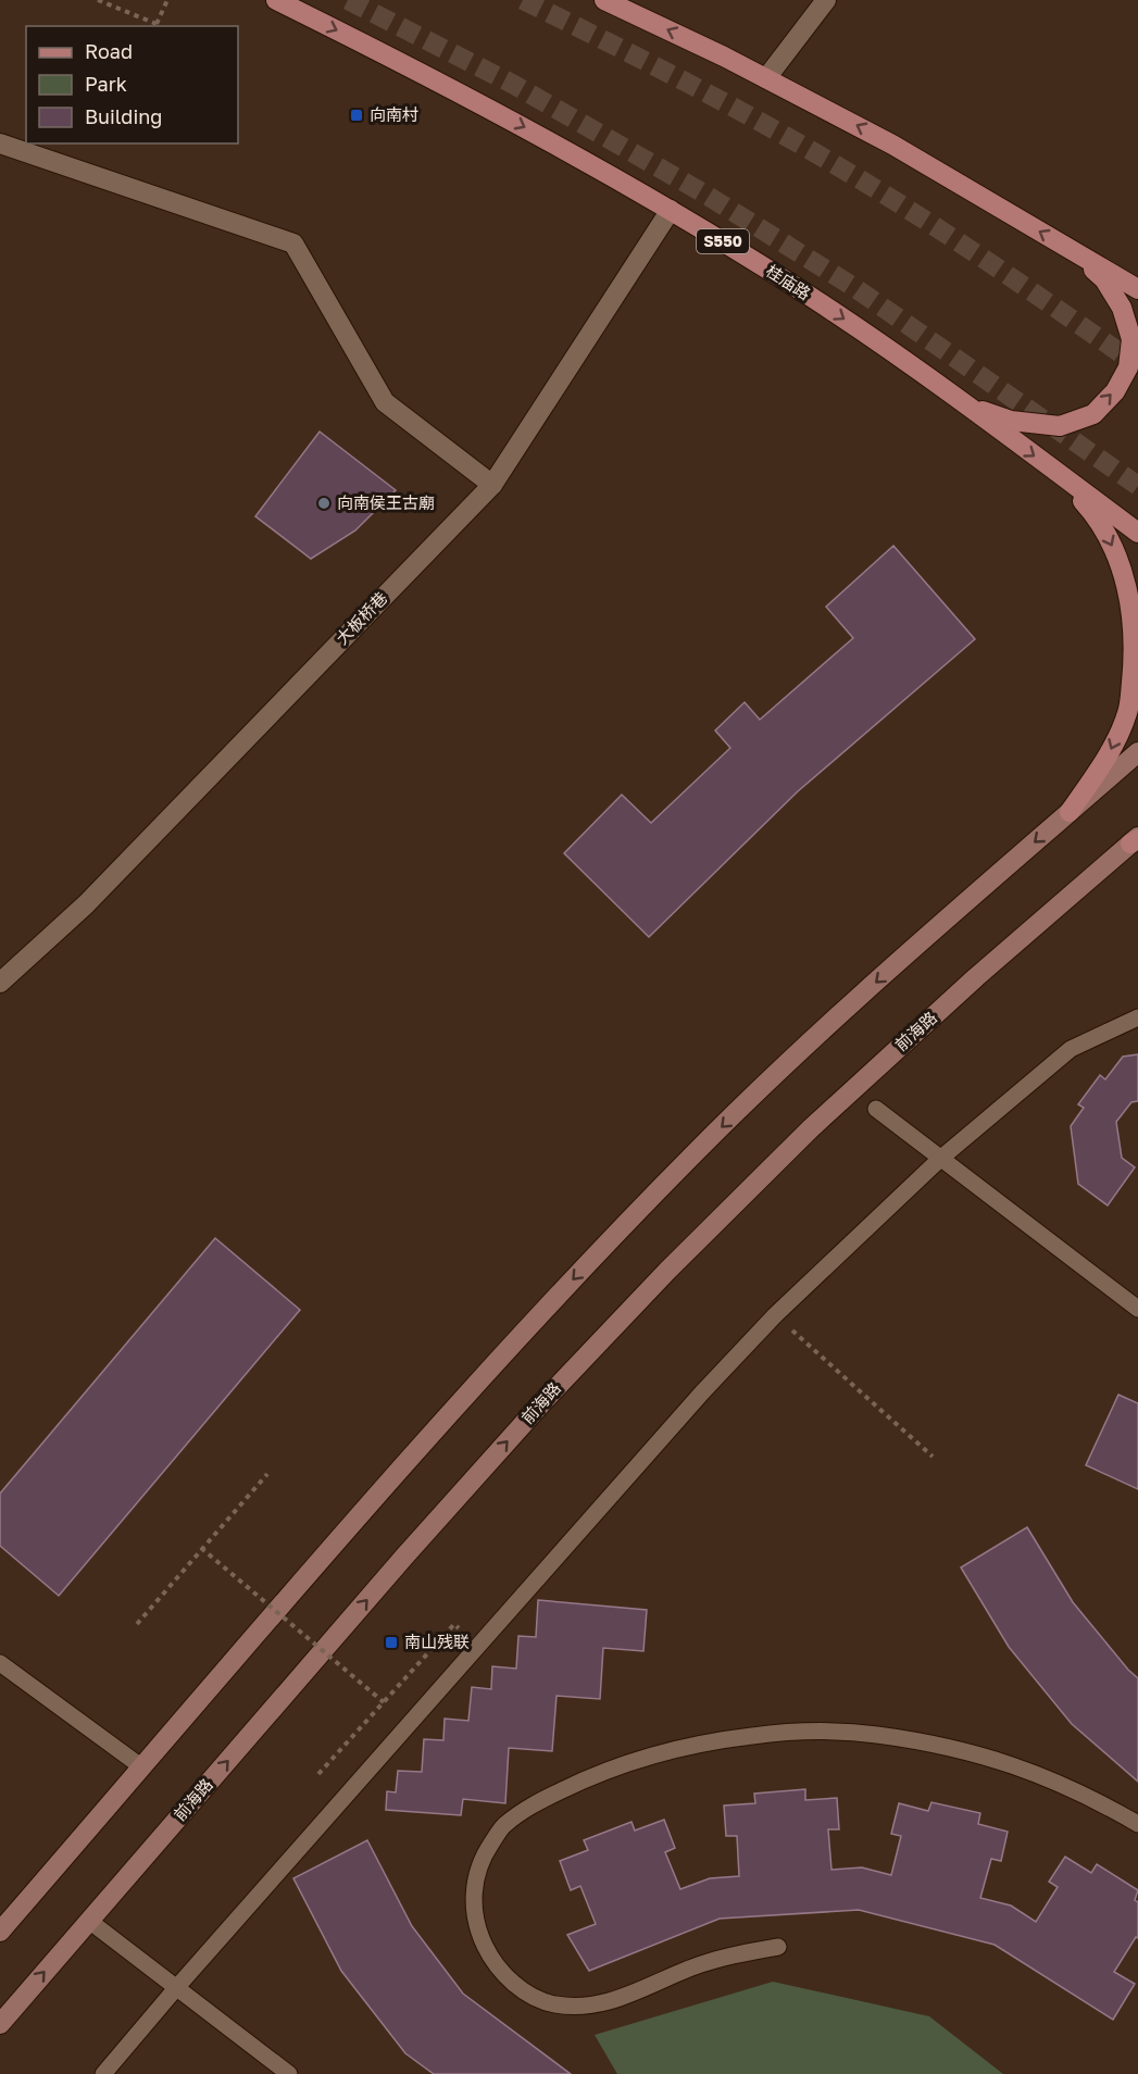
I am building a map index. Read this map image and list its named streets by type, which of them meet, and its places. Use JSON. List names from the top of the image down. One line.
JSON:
{"streets":{"main road":["S550","桂庙路","前海路"],"street":["大板桥巷"]},"crossings":[["桂庙路","大板桥巷"]],"places":{"transit":["向南村","南山残联"],"other":["向南侯王古廟"]},"legend":["Road","Park","Building"]}
